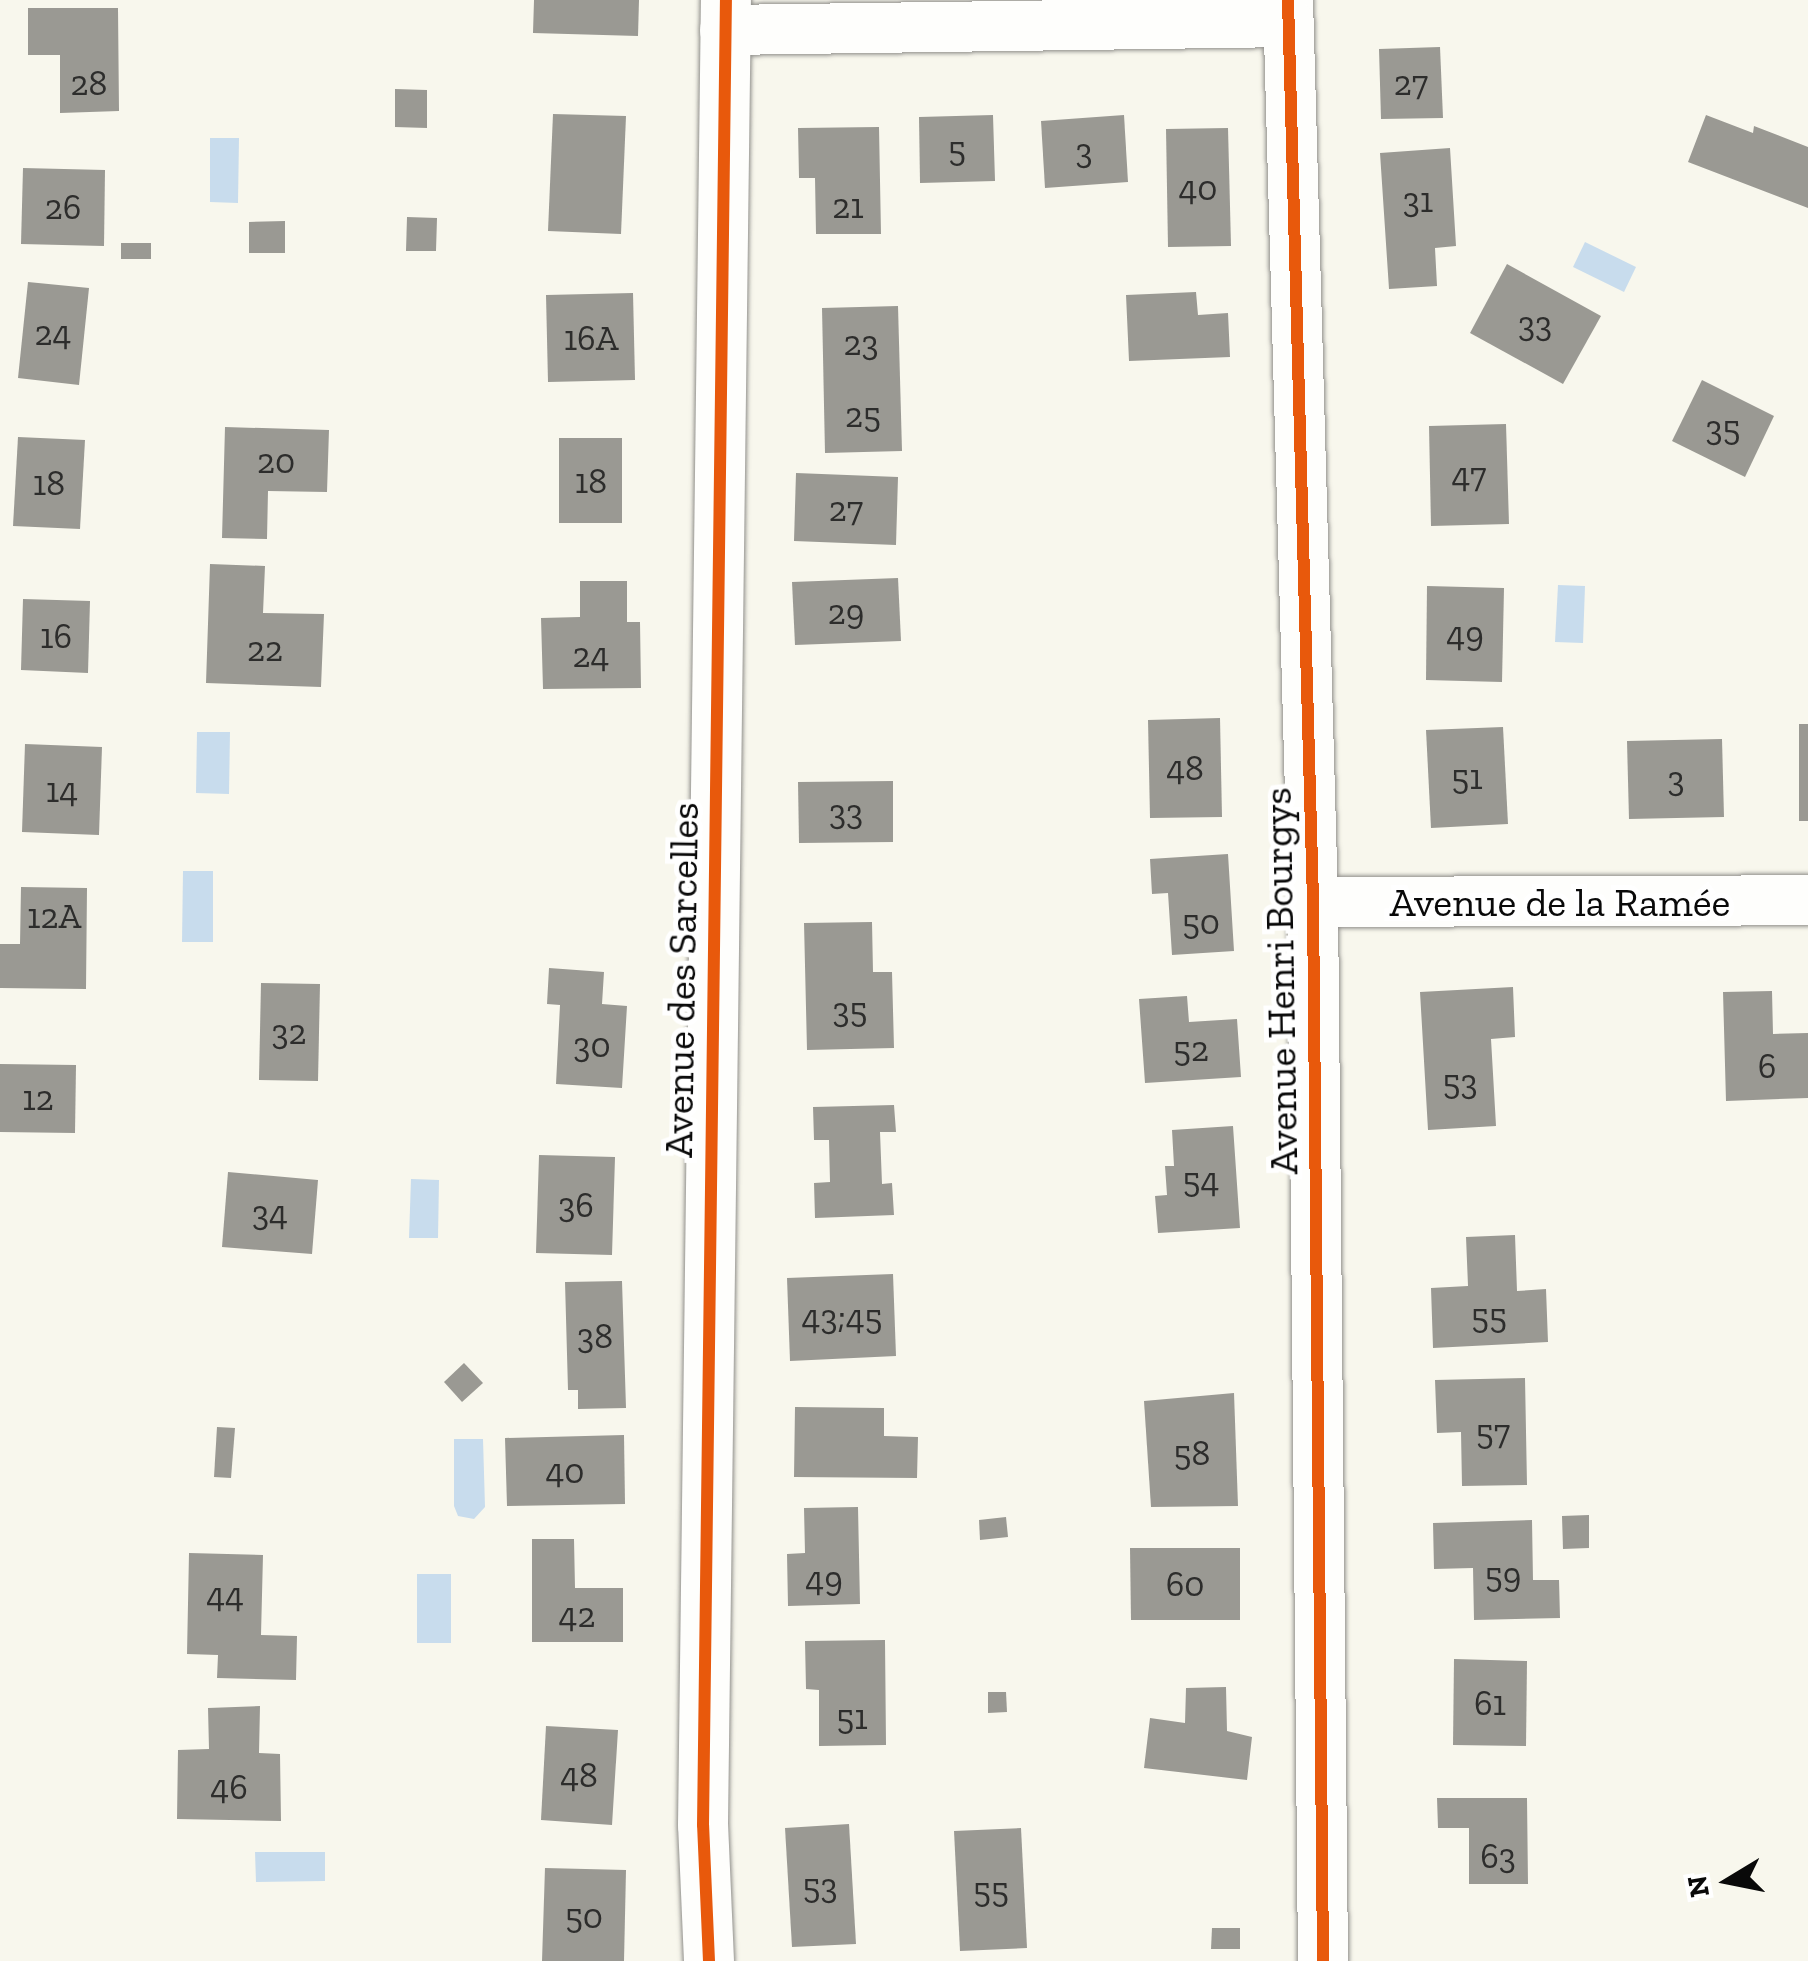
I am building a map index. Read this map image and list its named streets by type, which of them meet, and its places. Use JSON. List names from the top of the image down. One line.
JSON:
{"streets":{"street":["Avenue de la Ramée","Avenue des Sarcelles","Avenue Henri Bourgys"]},"crossings":[["Avenue de la Ramée","Avenue Henri Bourgys"]],"house_numbers":["28","27","5","3","40","31","21","26","33","24","16A","23","25","35","20","47","18","18","27","29","49","16","22","24","48","51","3","14","33","12A","50","35","32","30","52","6","53","12","54","36","34","55","43;45","38","57","58","40","59","49","60","44","42","61","51","48","46","63","53","55","50"],"north":"left"}
